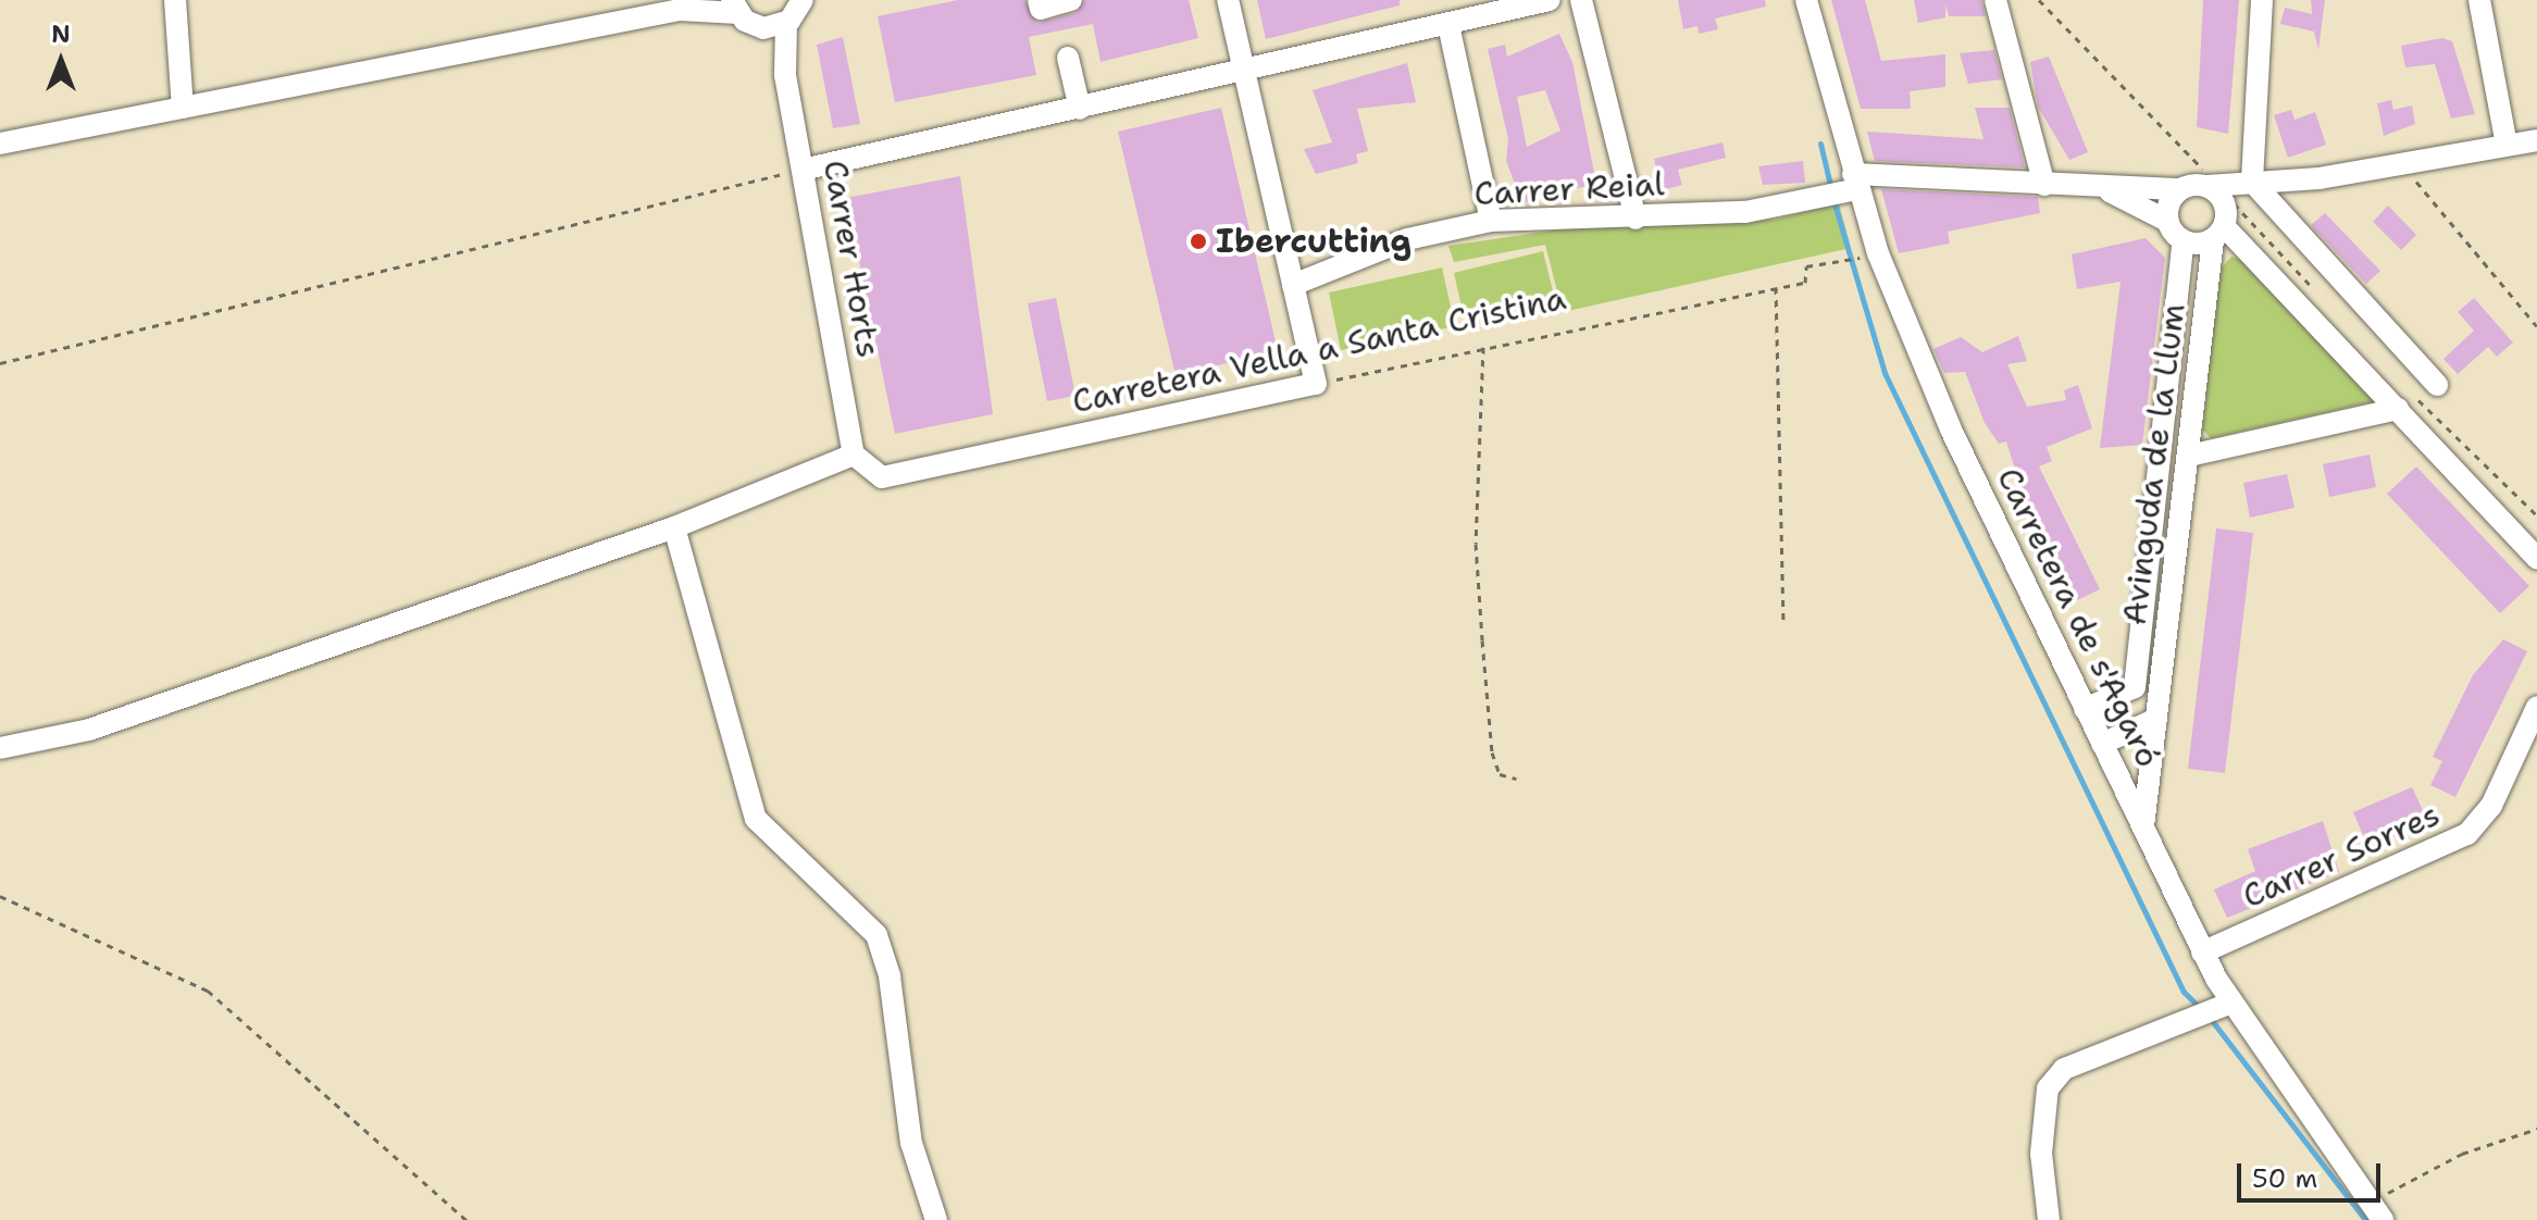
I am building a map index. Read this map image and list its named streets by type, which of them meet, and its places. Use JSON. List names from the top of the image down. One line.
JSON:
{"streets":{"street":["Carrer Reial","Carrer Horts","Carretera Vella a Santa Cristina","Avinguda de la Llum","Carretera de s'Agaró","Carrer Sorres"]},"crossings":[["Carrer Reial","Carretera de s'Agaró"],["Carrer Horts","Carretera Vella a Santa Cristina"],["Avinguda de la Llum","Carretera de s'Agaró"],["Carretera de s'Agaró","Carrer Sorres"]],"places":["Ibercutting"],"scale_bar":"50 m","north":"top"}
